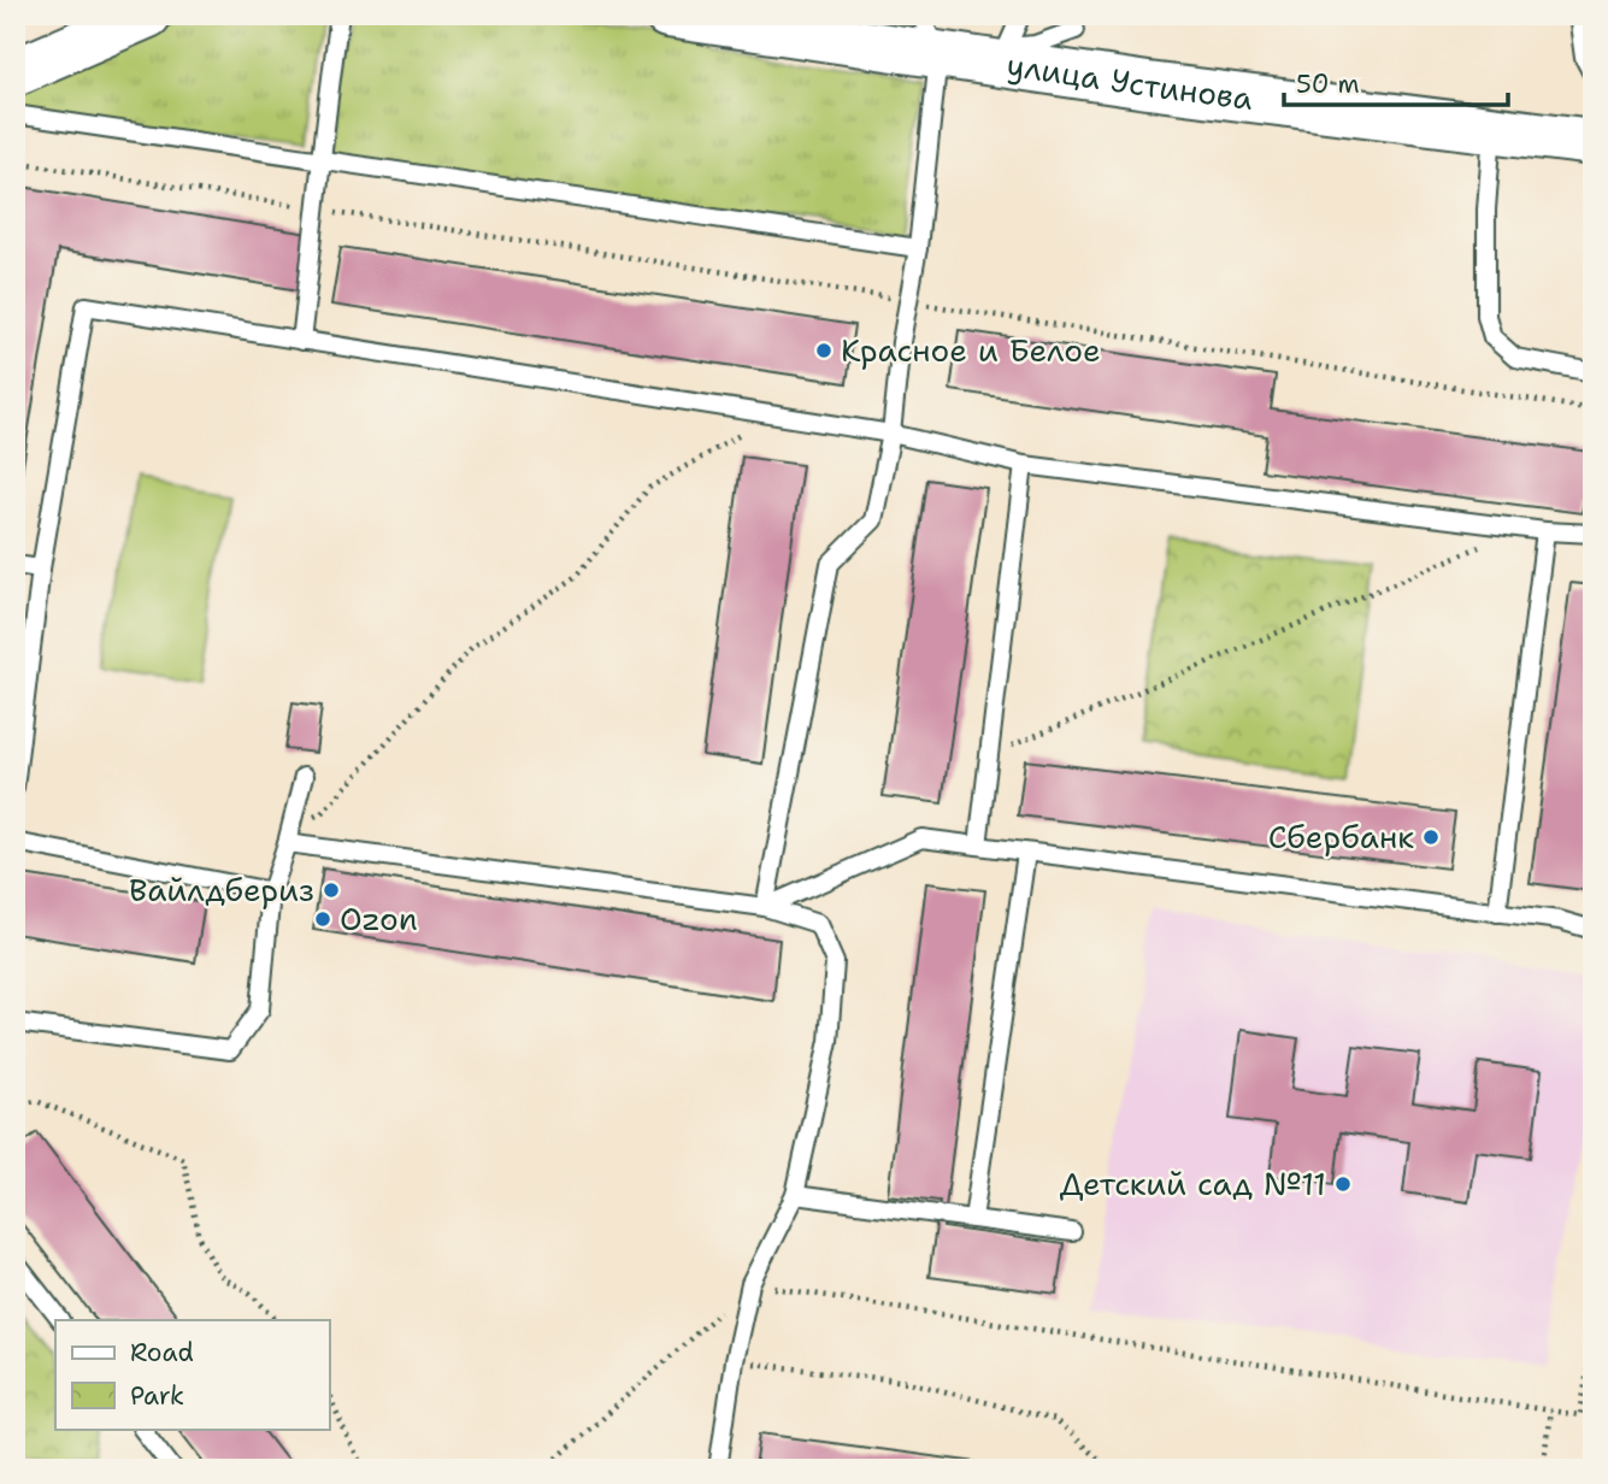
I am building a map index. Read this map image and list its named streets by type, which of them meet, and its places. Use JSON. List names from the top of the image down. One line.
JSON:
{"streets":{"street":["улица Устинова"]},"places":["Красное и Белое","Сбербанк","Вайлдбериз","Ozon","Детский сад №11"],"legend":["Road","Park"],"scale_bar":"50 m"}
